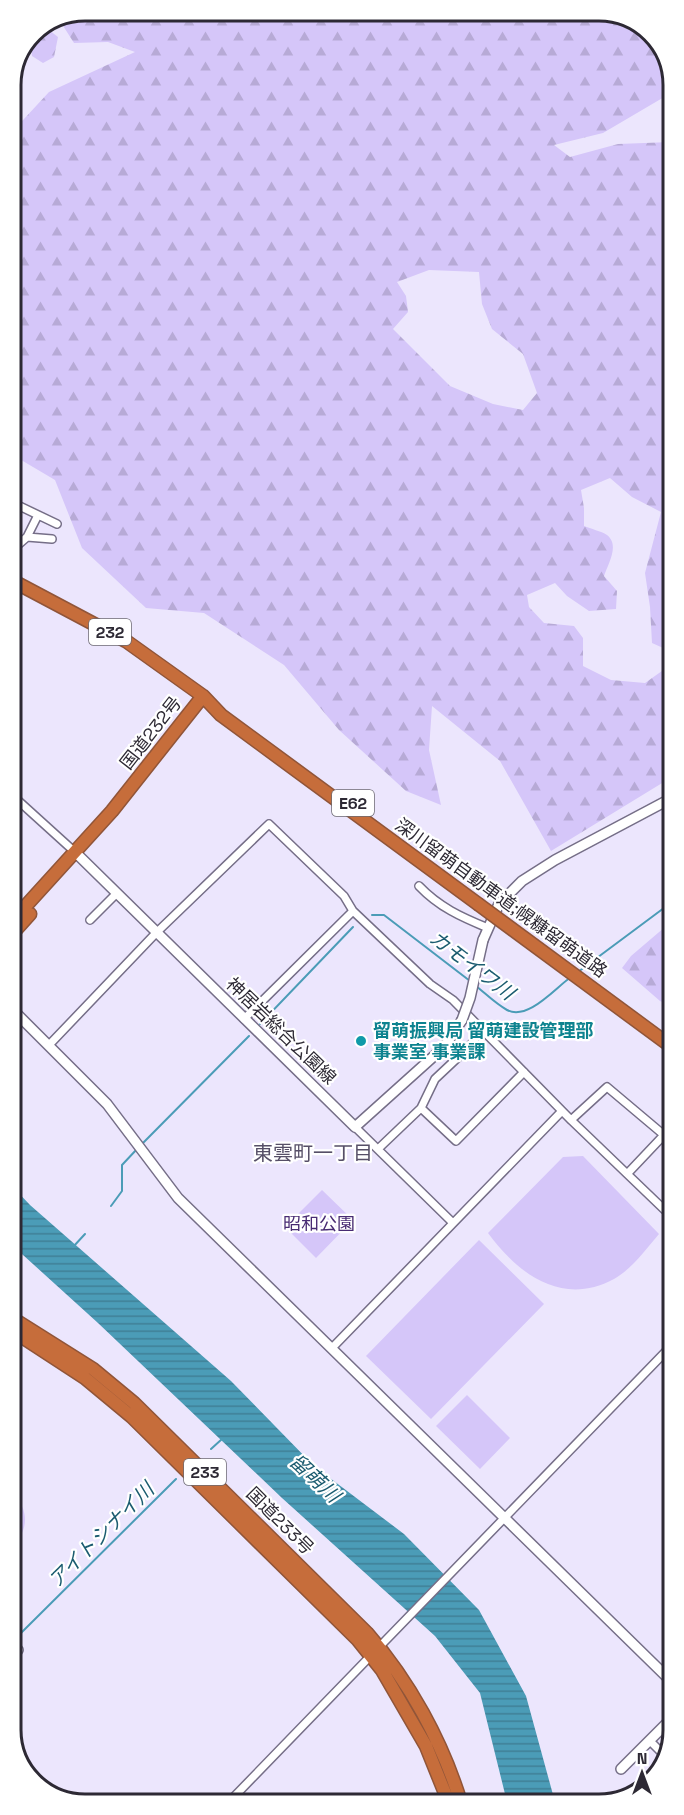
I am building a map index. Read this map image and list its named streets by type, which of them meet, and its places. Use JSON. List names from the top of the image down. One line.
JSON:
{"streets":{"highway":["232","国道232号","E62","深川留萌自動車道;幌糠留萌道路","233","国道233号"],"street":["神居岩総合公園線"]},"crossings":[["国道232号","深川留萌自動車道;幌糠留萌道路"],["国道232号","神居岩総合公園線"]],"districts":["東雲町一丁目"],"water":["カモイワ川","留萌川","アイトシナイ川"],"parks":["昭和公園"],"places":["留萌振興局 留萌建設管理部 事業室 事業課"],"north":"top"}
